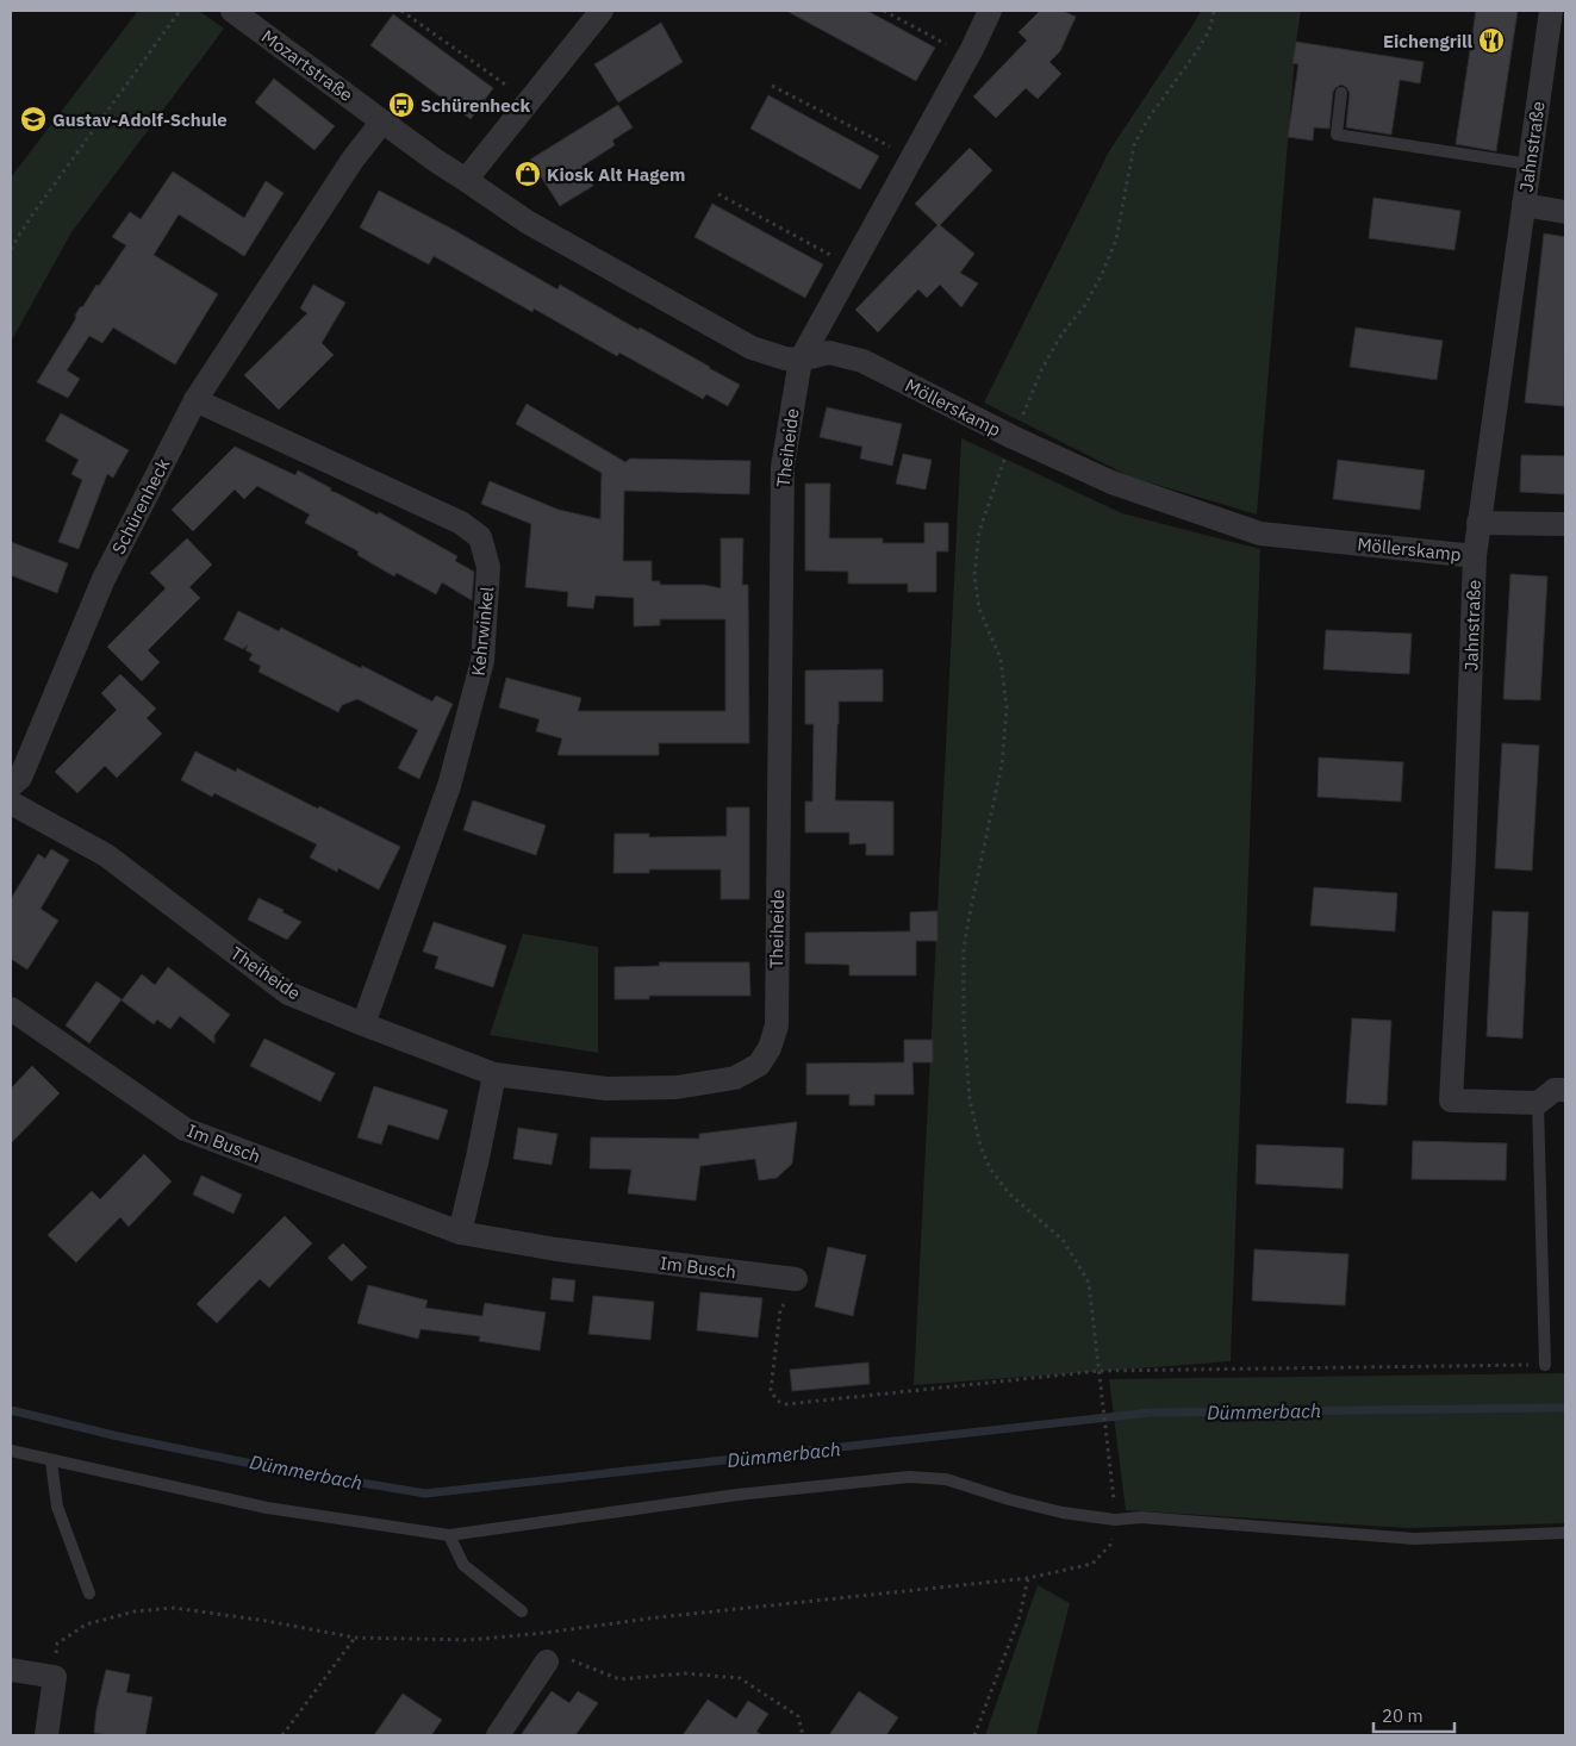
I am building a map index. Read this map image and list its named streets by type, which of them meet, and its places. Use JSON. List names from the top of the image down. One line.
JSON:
{"streets":{"street":["Mozartstraße","Jahnstraße","Möllerskamp","Theiheide","Schürenheck","Kehrwinkel","Im Busch"]},"crossings":[["Mozartstraße","Schürenheck"],["Jahnstraße","Möllerskamp"],["Möllerskamp","Theiheide"],["Theiheide","Kehrwinkel"],["Schürenheck","Kehrwinkel"]],"water":["Dümmerbach"],"places":{"restaurant":["Eichengrill"],"bus stop":["Schürenheck"],"school or university":["Gustav-Adolf-Schule"],"shop":["Kiosk Alt Hagem"]},"scale_bar":"20 m"}
